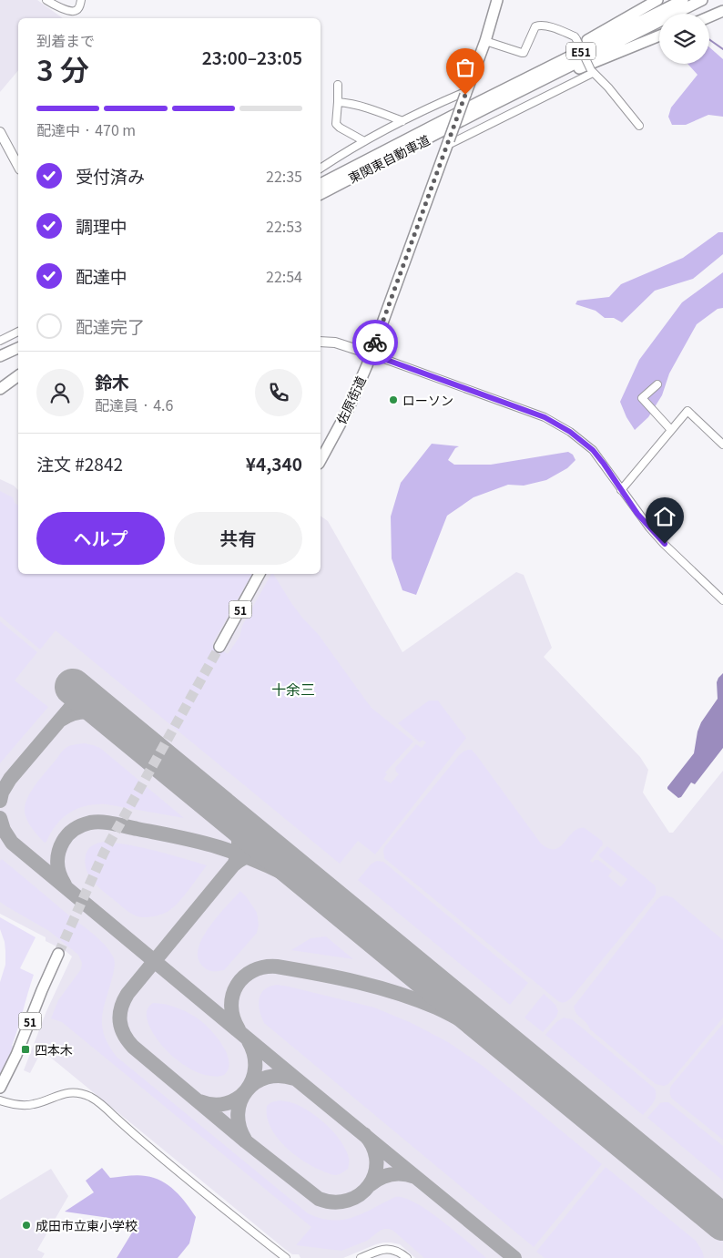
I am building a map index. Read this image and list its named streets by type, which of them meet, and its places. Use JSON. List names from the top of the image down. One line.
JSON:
{"streets":{"highway":["E51","東関東自動車道","佐原街道","51"]},"districts":["十余三"],"places":{"other":["ローソン","成田市立東小学校"],"transit":["四本木"]},"page":{"heading":["3 分","到着まで","23:00–23:05"],"panel":["鈴木","配達員 · 4.6","注文 #2842","¥4,340"],"bar":"配達中 · 470 m","list":[["受付済み","22:35"],["調理中","22:53"],["配達中","22:54"],"配達完了"],"buttons":["ヘルプ","共有"]}}
